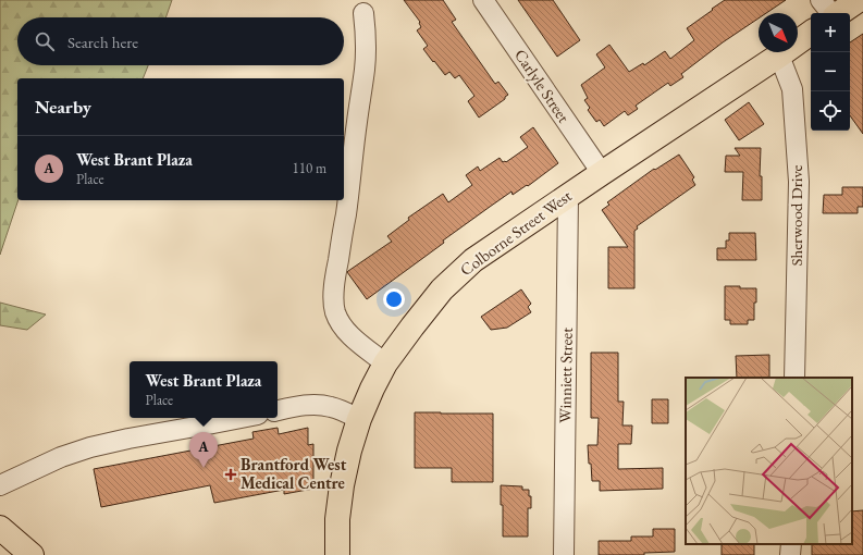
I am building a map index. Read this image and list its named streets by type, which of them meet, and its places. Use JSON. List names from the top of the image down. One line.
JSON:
{"streets":{"main road":["Colborne Street West"],"street":["Carlyle Street","Sherwood Drive","Winniett Street"]},"crossings":[["Carlyle Street","Colborne Street West"],["Sherwood Drive","Colborne Street West"],["Colborne Street West","Winniett Street"]],"places":{"health":["Brantford West Medical Centre"]},"north":"bottom right","page":{"map_buttons":["+","−"],"search":"Search here","heading":"Nearby","list":[{"mark":"A","name":"West Brant Plaza","note":"Place","value":"110 m"}],"popup":["West Brant Plaza","Place"],"pins":"A"}}
